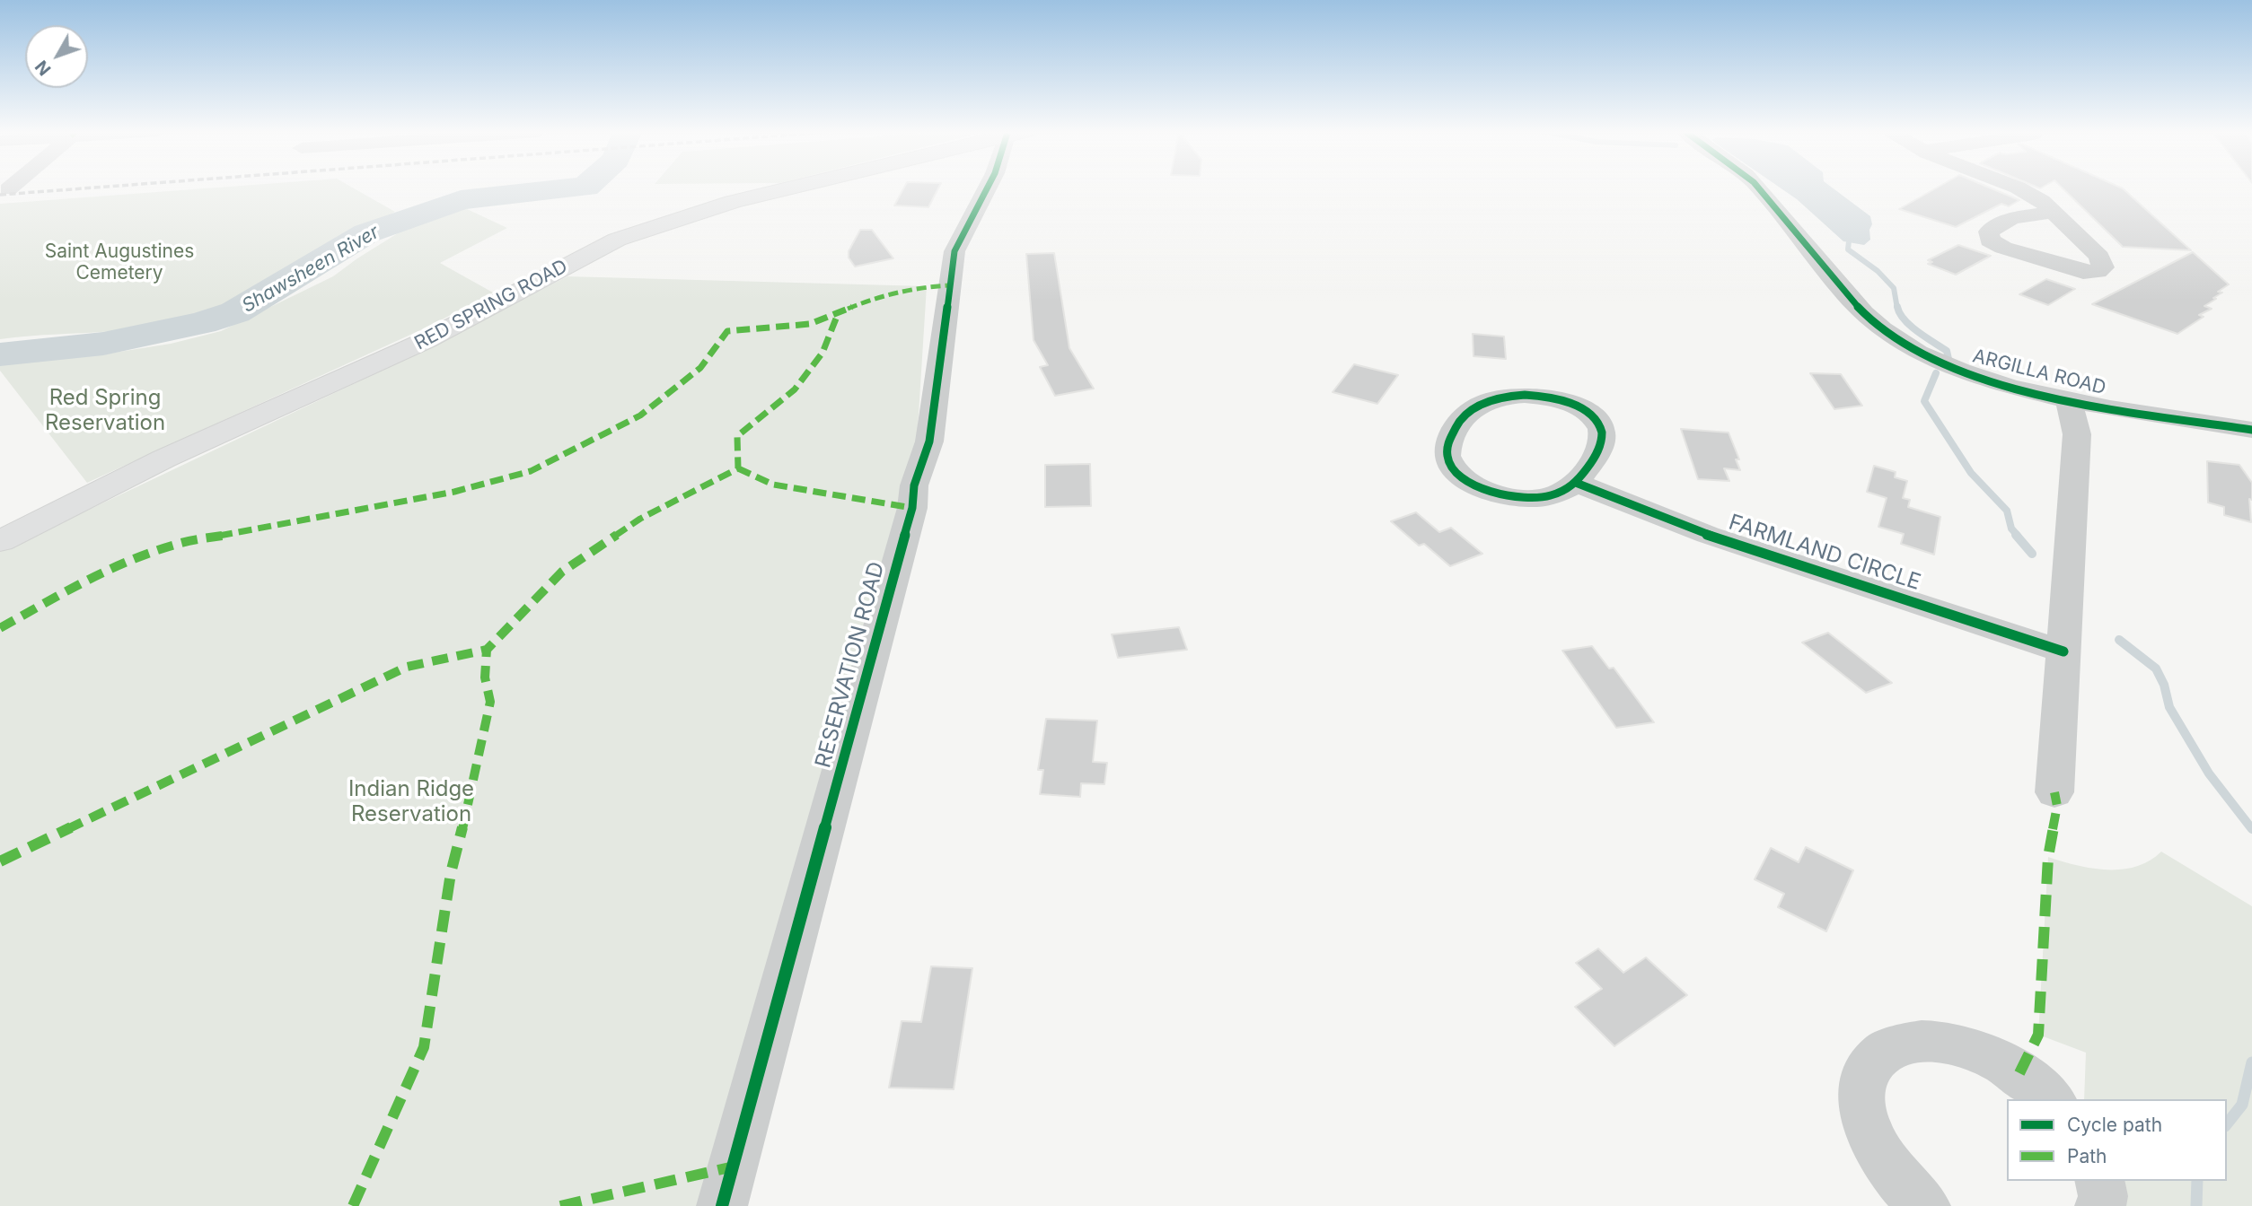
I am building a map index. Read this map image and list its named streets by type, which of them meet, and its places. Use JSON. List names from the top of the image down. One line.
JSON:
{"streets":{"main road":["RED SPRING ROAD"],"street":["ARGILLA ROAD","FARMLAND CIRCLE","RESERVATION ROAD"]},"water":["Shawsheen River"],"parks":["Saint Augustines Cemetery","Red Spring Reservation","Indian Ridge Reservation"],"legend":["Cycle path","Path"],"north":"bottom left"}
